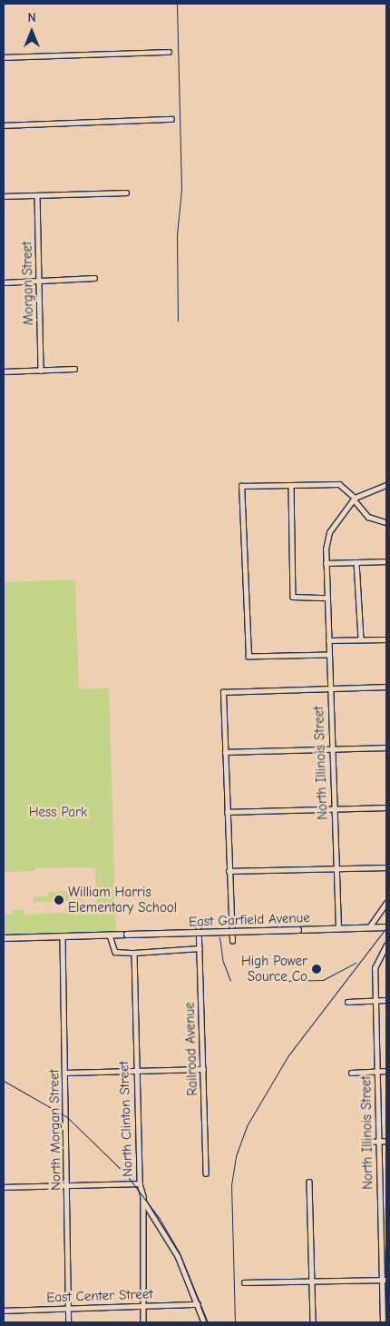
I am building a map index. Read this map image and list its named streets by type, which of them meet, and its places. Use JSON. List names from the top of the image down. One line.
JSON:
{"streets":{"street":["Morgan Street","North Illinois Street","East Garfield Avenue","Railroad Avenue","North Clinton Street","North Morgan Street","East Center Street"]},"crossings":[["North Illinois Street","East Garfield Avenue"],["East Garfield Avenue","North Morgan Street"],["North Clinton Street","East Center Street"],["North Morgan Street","East Center Street"]],"parks":["Hess Park"],"places":["William Harris Elementary School","High Power Source Co"],"north":"top"}
